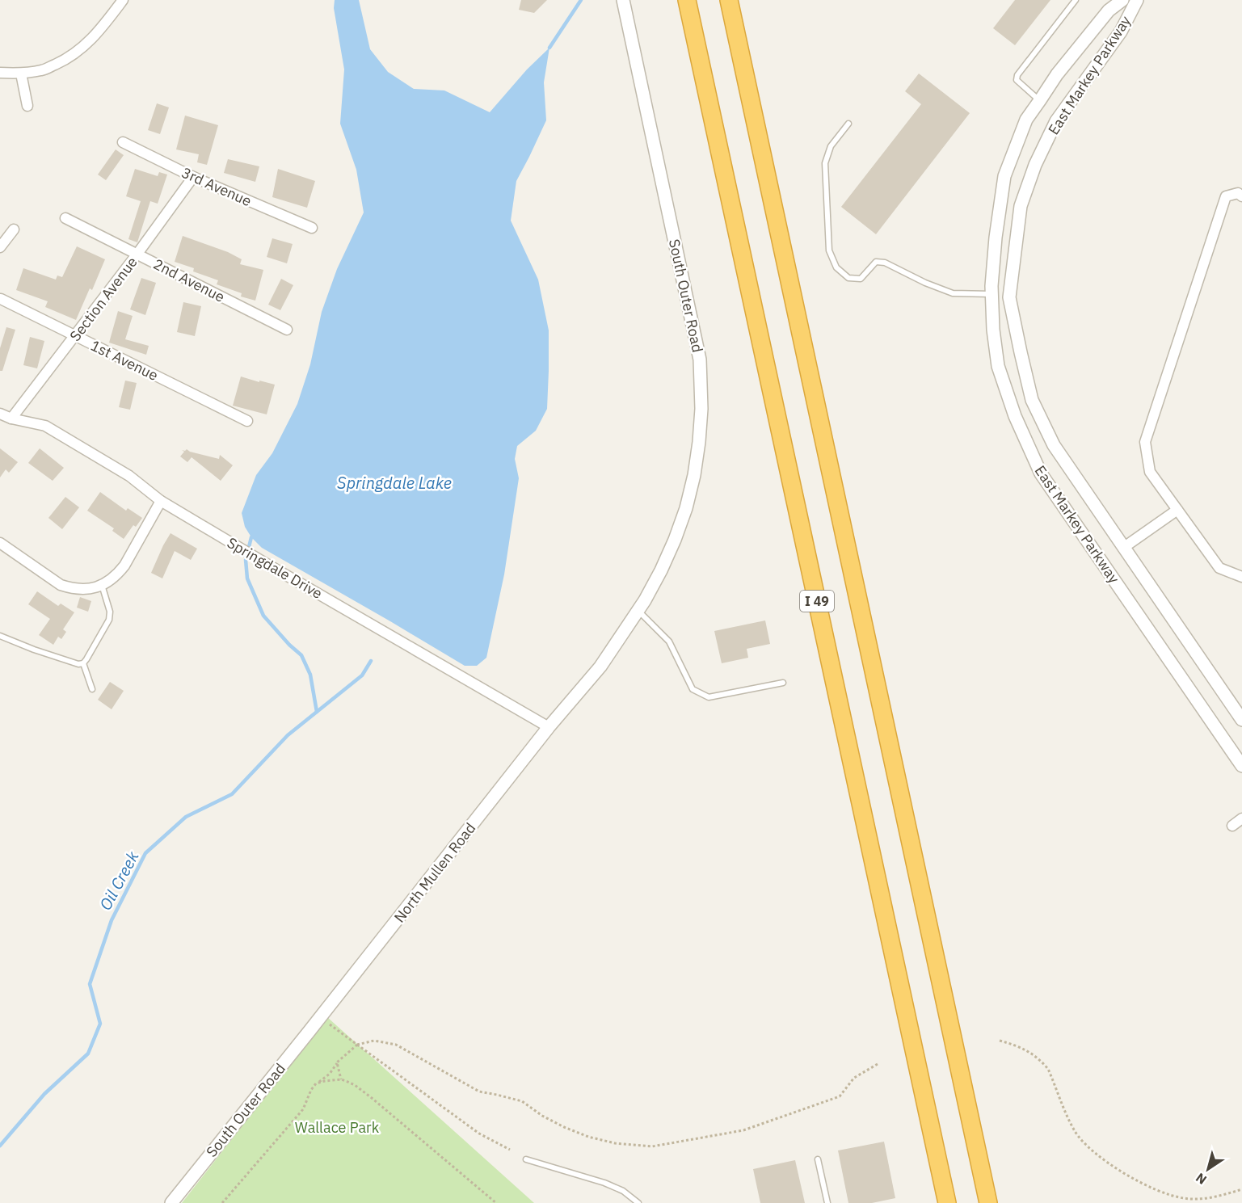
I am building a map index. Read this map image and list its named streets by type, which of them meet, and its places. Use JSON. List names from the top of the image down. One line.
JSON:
{"streets":{"highway":["I 49"],"street":["East Markey Parkway","3rd Avenue","2nd Avenue","South Outer Road","Section Avenue","1st Avenue","Springdale Drive","North Mullen Road"]},"crossings":[["3rd Avenue","Section Avenue"],["2nd Avenue","Section Avenue"],["South Outer Road","North Mullen Road"],["Section Avenue","1st Avenue"],["Section Avenue","Springdale Drive"],["Springdale Drive","North Mullen Road"]],"water":["Springdale Lake","Oil Creek"],"parks":["Wallace Park"],"north":"bottom left"}
